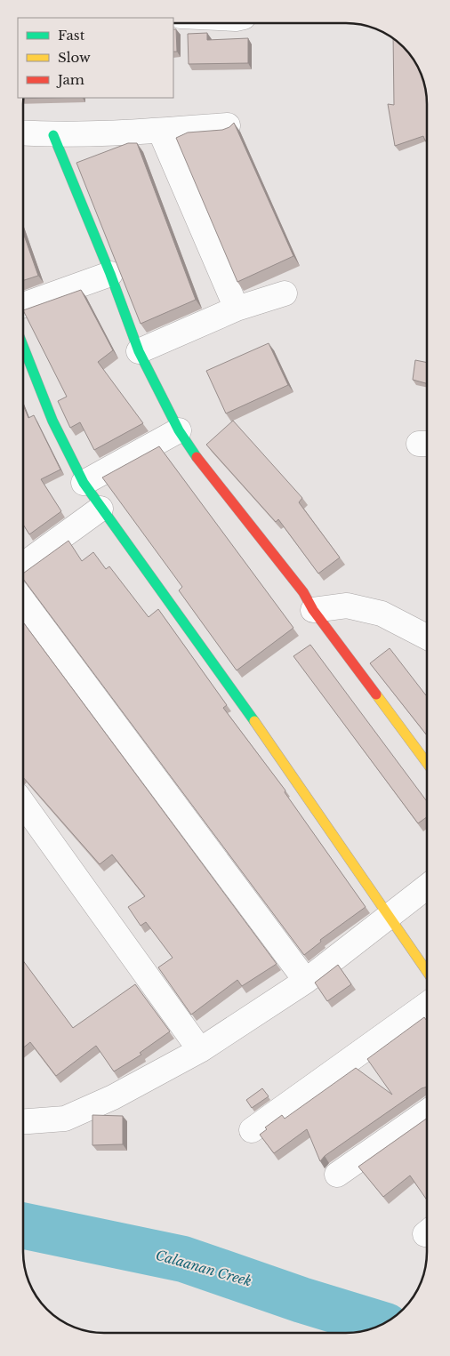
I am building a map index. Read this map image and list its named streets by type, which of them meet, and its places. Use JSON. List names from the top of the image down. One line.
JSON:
{"water":["Calaanan Creek"],"legend":["Fast","Slow","Jam"]}
